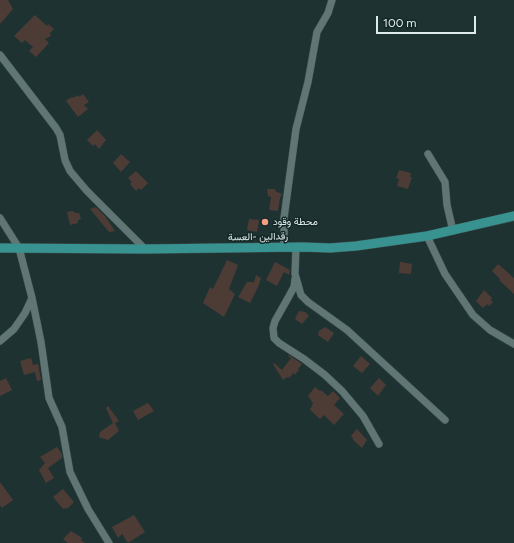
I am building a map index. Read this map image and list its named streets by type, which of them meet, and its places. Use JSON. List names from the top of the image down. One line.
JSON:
{"streets":{"main road":["رقدالين -العسة"]},"places":["محطة وقود"],"scale_bar":"100 m"}
